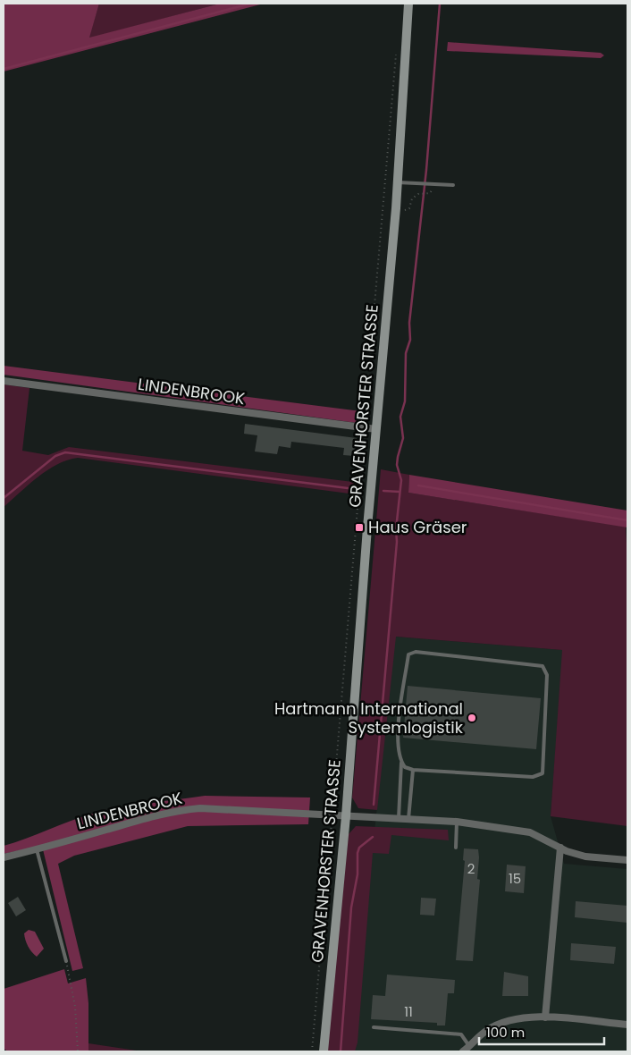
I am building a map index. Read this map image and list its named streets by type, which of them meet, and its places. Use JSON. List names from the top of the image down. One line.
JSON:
{"streets":{"main road":["GRAVENHORSTER STRASSE"],"street":["LINDENBROOK"]},"crossings":[["LINDENBROOK","GRAVENHORSTER STRASSE"]],"places":{"transit":["Haus Gräser"],"other":["Hartmann International Systemlogistik"]},"house_numbers":["2","15","11"],"scale_bar":"100 m"}
